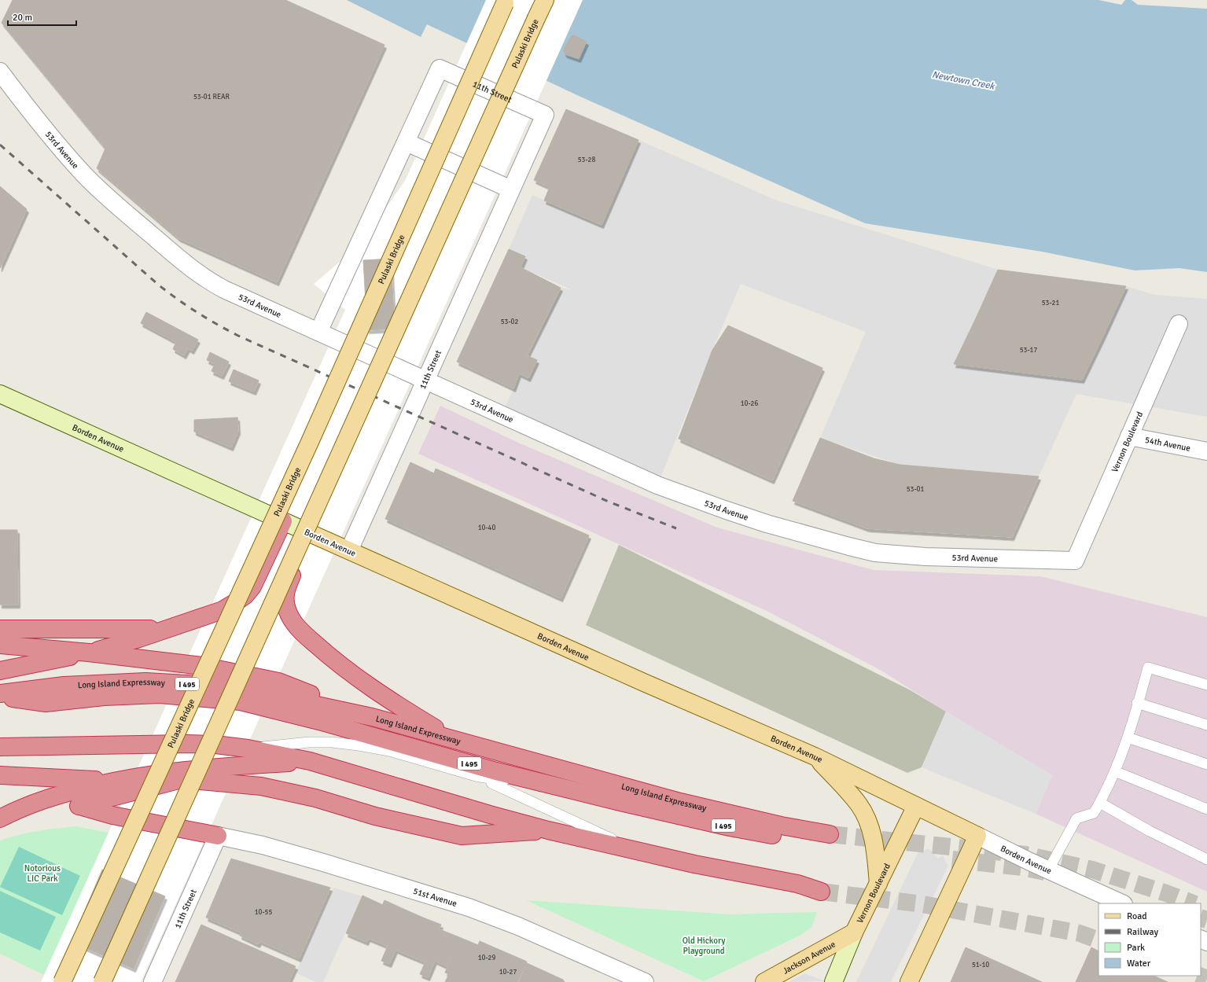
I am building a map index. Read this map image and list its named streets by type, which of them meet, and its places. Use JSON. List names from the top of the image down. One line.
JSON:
{"streets":{"highway":["Long Island Expressway","I 495"],"main road":["Pulaski Bridge","Borden Avenue","Vernon Boulevard","Jackson Avenue"],"street":["11th Street","53rd Avenue","54th Avenue","51st Avenue"]},"crossings":[["11th Street","53rd Avenue"],["11th Street","Borden Avenue"],["11th Street","51st Avenue"],["53rd Avenue","Vernon Boulevard"],["Borden Avenue","Vernon Boulevard"],["Vernon Boulevard","54th Avenue"],["Vernon Boulevard","Jackson Avenue"]],"water":["Newtown Creek"],"parks":["Notorious LIC Park","Old Hickory Playground"],"house_numbers":["53-01 REAR","53-28","53-21","53-02","53-17","10-26","53-01","10-40","10-55","10-29","51-10","10-27"],"legend":["Road","Railway","Park","Water"],"scale_bar":"20 m"}
